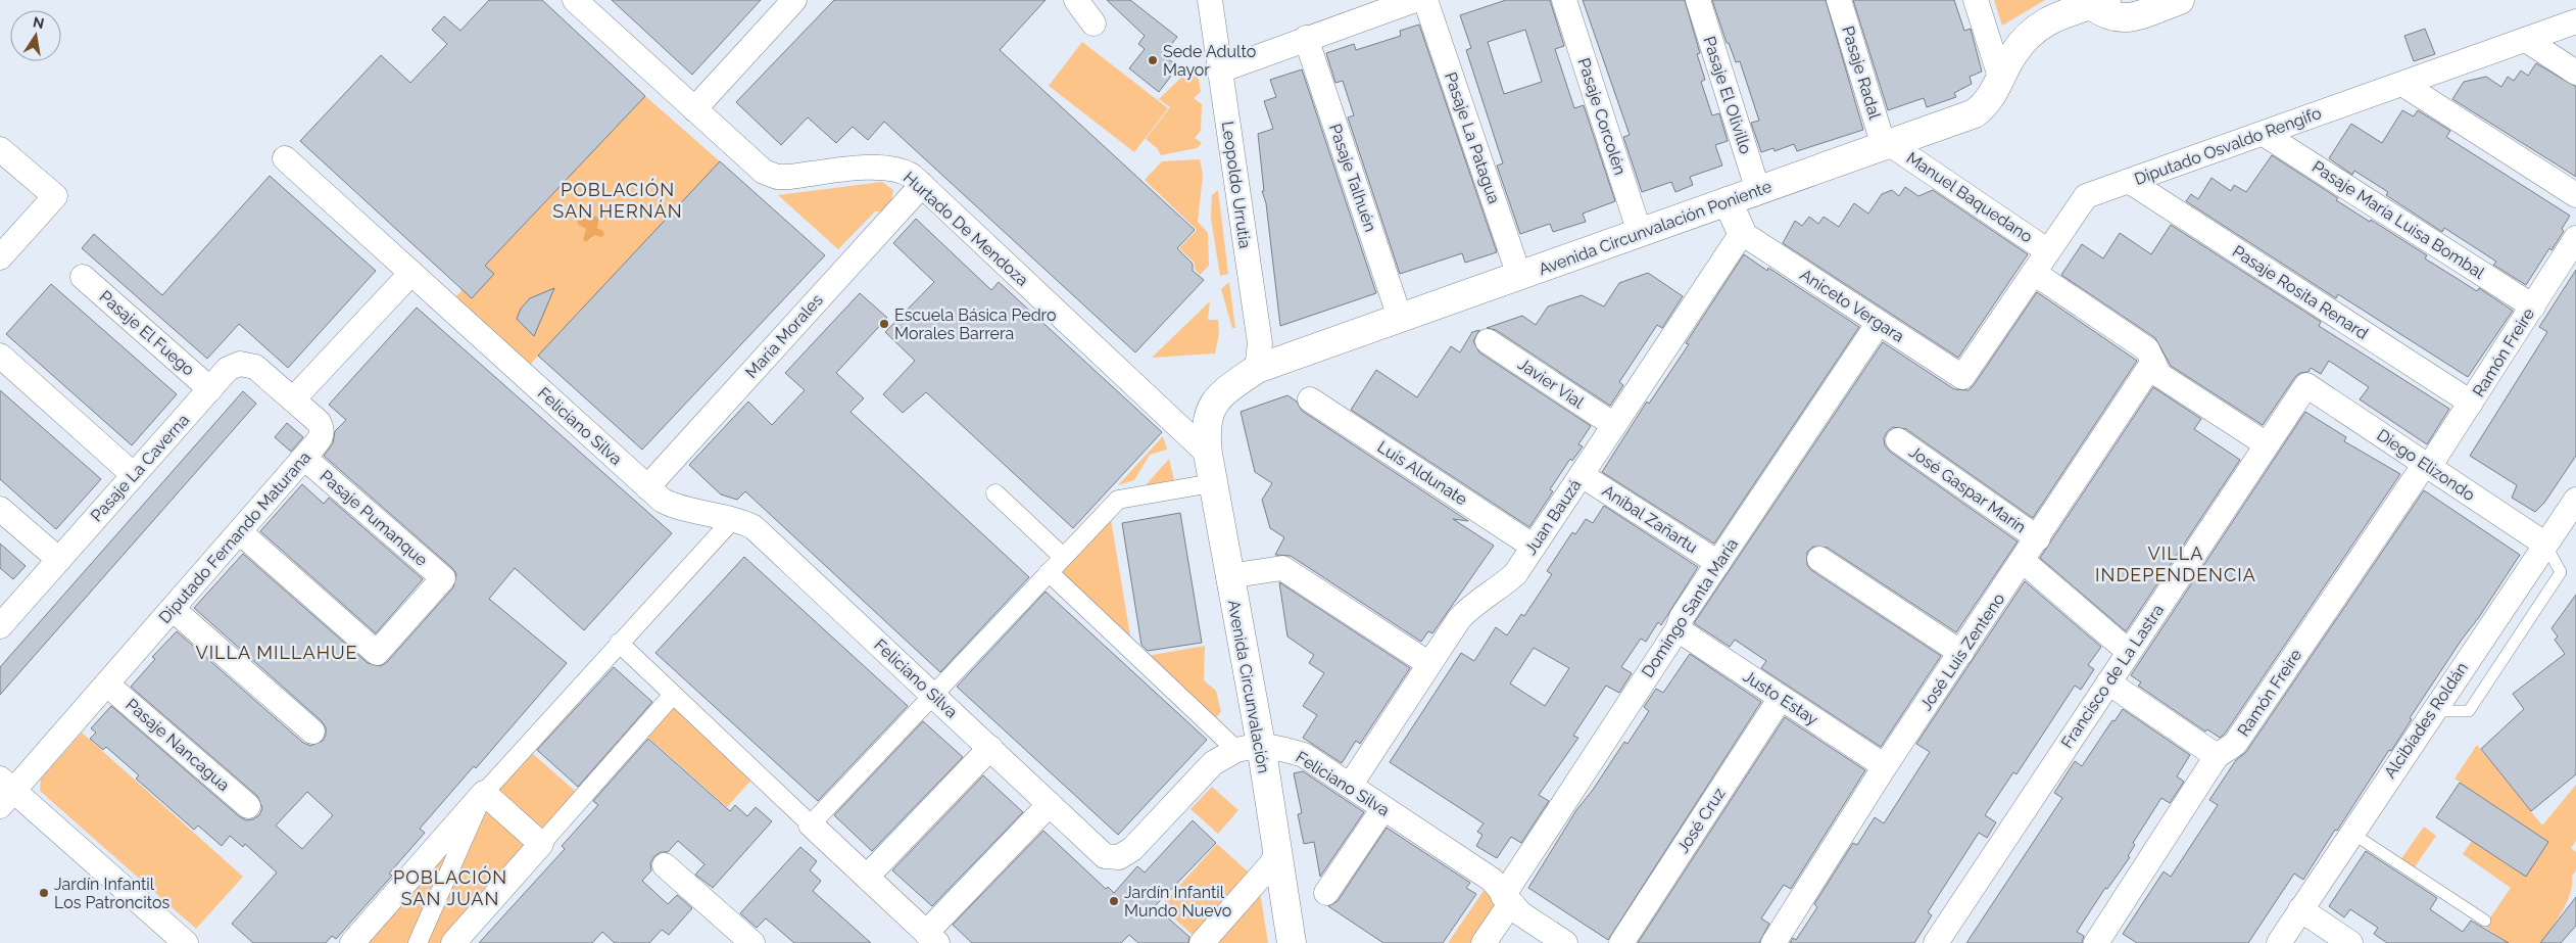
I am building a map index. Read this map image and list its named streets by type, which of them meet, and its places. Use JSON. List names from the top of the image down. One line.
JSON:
{"streets":{"street":["Pasaje Radal","Pasaje El Olivillo","Pasaje Corcolén","Pasaje La Patagua","Diputado Osvaldo Rengifo","Pasaje Talhuén","Leopoldo Urrutia","Manuel Baquedano","Pasaje María Luisa Bombal","Avenida Circunvalación Poniente","Hurtado De Mendoza","Pasaje Rosita Renard","Aniceto Vergara","Pasaje El Fuego","María Morales","Ramón Freire","Javier Vial","Feliciano Silva","Diego Elizondo","Pasaje La Caverna","Luis Aldunate","José Gaspar Marín","Juan Bauzá","Pasaje Pumanque","Aníbal Zañartu","Diputado Fernando Maturana","Domingo Santa María","José Luis Zenteno","Francisco de La Lastra","Avenida Circunvalación","Justo Estay","Alcibíades Roldán","Pasaje Nancagua","José Cruz"]},"crossings":[["Pasaje Radal","Manuel Baquedano"],["Pasaje Radal","Avenida Circunvalación Poniente"],["Pasaje El Olivillo","Avenida Circunvalación Poniente"],["Pasaje Corcolén","Avenida Circunvalación Poniente"],["Pasaje La Patagua","Avenida Circunvalación Poniente"],["Diputado Osvaldo Rengifo","Manuel Baquedano"],["Diputado Osvaldo Rengifo","Pasaje María Luisa Bombal"],["Diputado Osvaldo Rengifo","Pasaje Rosita Renard"],["Diputado Osvaldo Rengifo","Aniceto Vergara"],["Pasaje Talhuén","Avenida Circunvalación Poniente"],["Leopoldo Urrutia","Avenida Circunvalación Poniente"],["Manuel Baquedano","Avenida Circunvalación Poniente"],["Pasaje María Luisa Bombal","Ramón Freire"],["Avenida Circunvalación Poniente","Hurtado De Mendoza"],["Avenida Circunvalación Poniente","Avenida Circunvalación"],["Hurtado De Mendoza","María Morales"],["Hurtado De Mendoza","Avenida Circunvalación"],["Pasaje Rosita Renard","Ramón Freire"],["Aniceto Vergara","Juan Bauzá"],["Aniceto Vergara","Domingo Santa María"],["Pasaje El Fuego","Pasaje La Caverna"],["María Morales","Feliciano Silva"],["Ramón Freire","Diego Elizondo"],["Javier Vial","Juan Bauzá"],["Feliciano Silva","Juan Bauzá"],["Feliciano Silva","Domingo Santa María"],["Feliciano Silva","Avenida Circunvalación"],["Diego Elizondo","Francisco de La Lastra"],["Diego Elizondo","Alcibíades Roldán"],["Pasaje La Caverna","Diputado Fernando Maturana"],["Luis Aldunate","Juan Bauzá"],["José Gaspar Marín","José Luis Zenteno"],["José Gaspar Marín","Francisco de La Lastra"],["Juan Bauzá","Aníbal Zañartu"],["Pasaje Pumanque","Diputado Fernando Maturana"],["Aníbal Zañartu","Domingo Santa María"],["Diputado Fernando Maturana","Pasaje Nancagua"],["Domingo Santa María","Justo Estay"],["José Luis Zenteno","Justo Estay"],["Justo Estay","José Cruz"]],"districts":["POBLACIÓN SAN HERNÁN","VILLA INDEPENDENCIA","VILLA MILLAHUE","POBLACIÓN SAN JUAN"],"places":["Sede Adulto Mayor","Escuela Básica Pedro Morales Barrera","Jardín Infantil Los Patroncitos","Jardín Infantil Mundo Nuevo"],"north":"top"}
